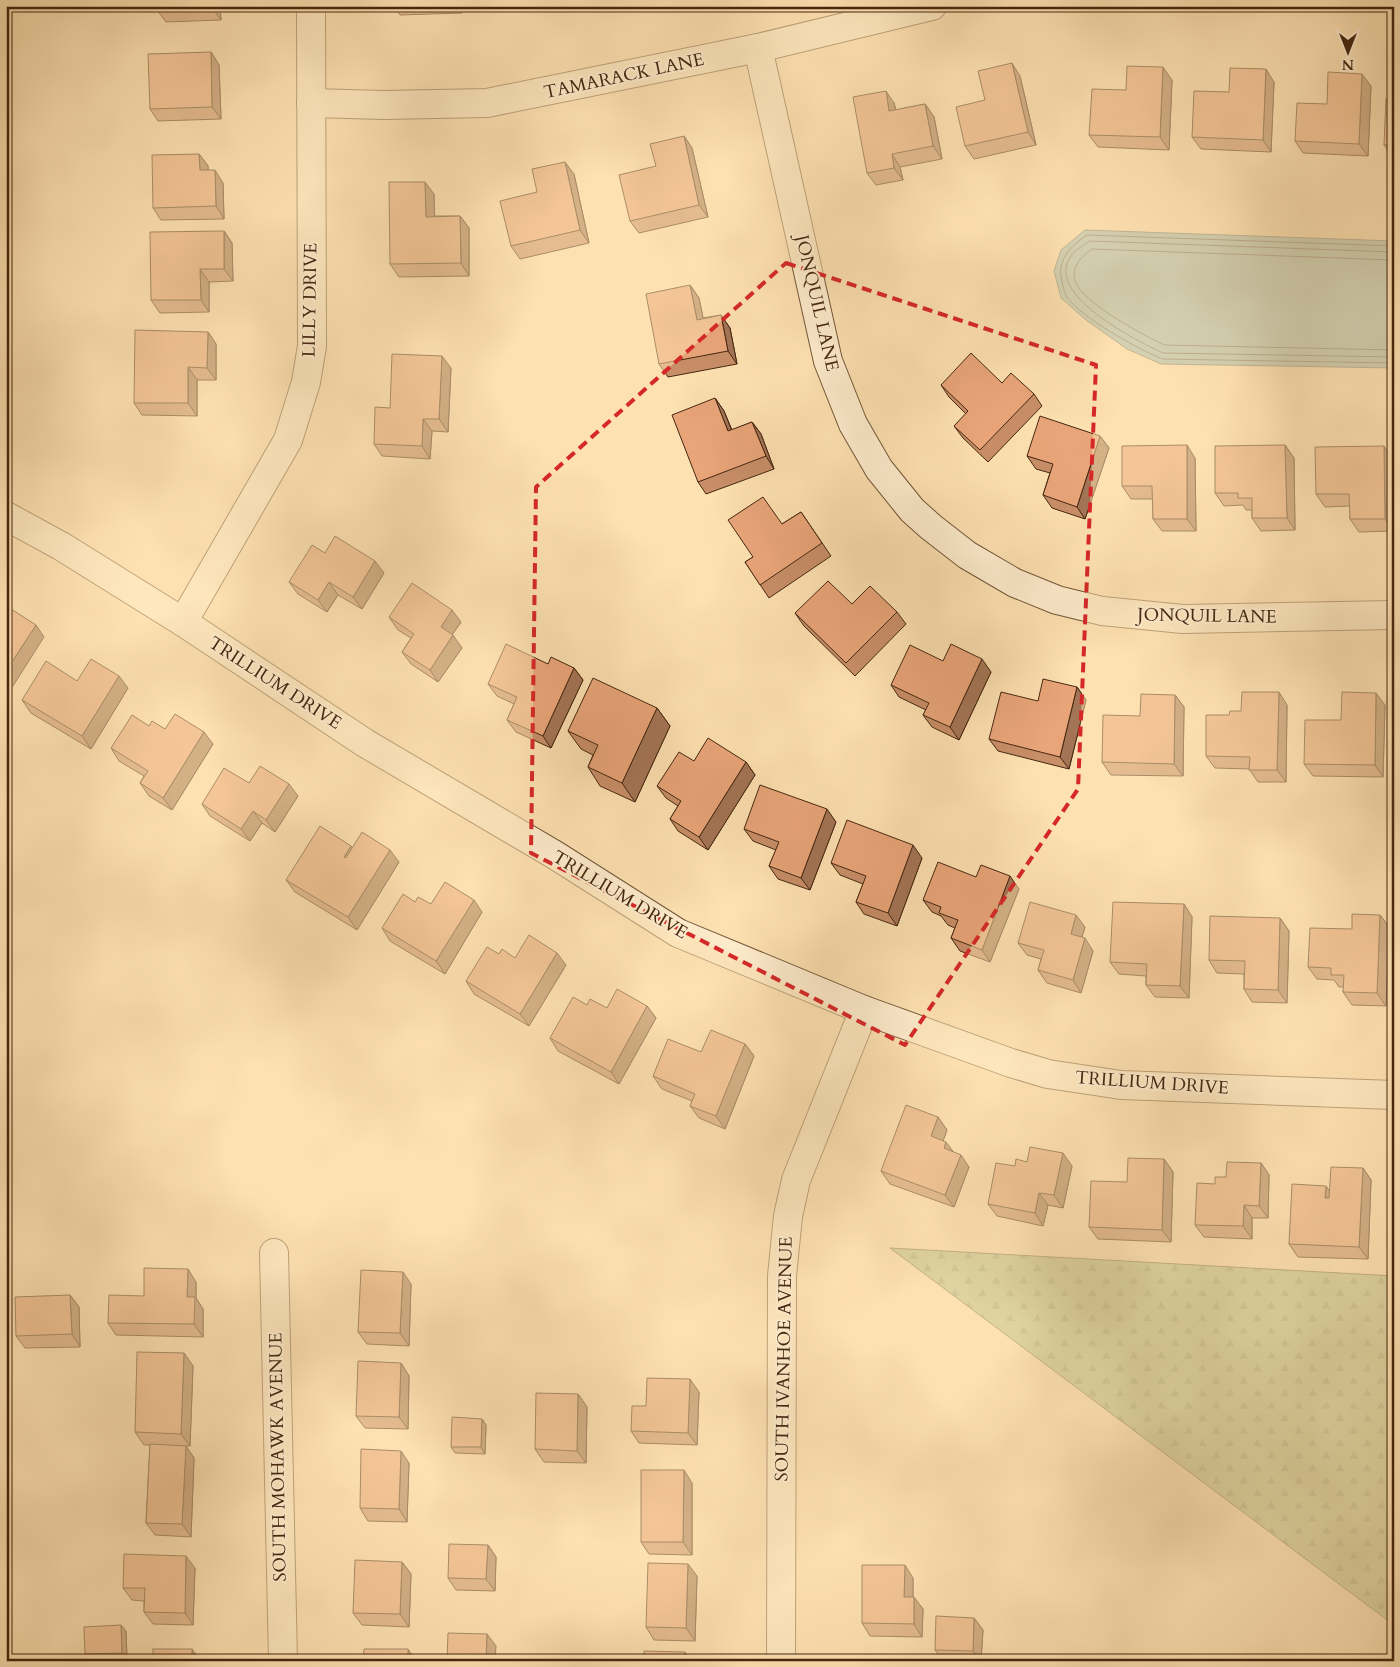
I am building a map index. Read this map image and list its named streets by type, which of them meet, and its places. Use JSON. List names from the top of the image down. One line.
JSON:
{"streets":{"street":["TAMARACK LANE","LILLY DRIVE","JONQUIL LANE","TRILLIUM DRIVE","SOUTH IVANHOE AVENUE","SOUTH MOHAWK AVENUE"]},"crossings":[["TAMARACK LANE","LILLY DRIVE"],["TAMARACK LANE","JONQUIL LANE"],["LILLY DRIVE","TRILLIUM DRIVE"],["TRILLIUM DRIVE","SOUTH IVANHOE AVENUE"]],"north":"bottom"}
